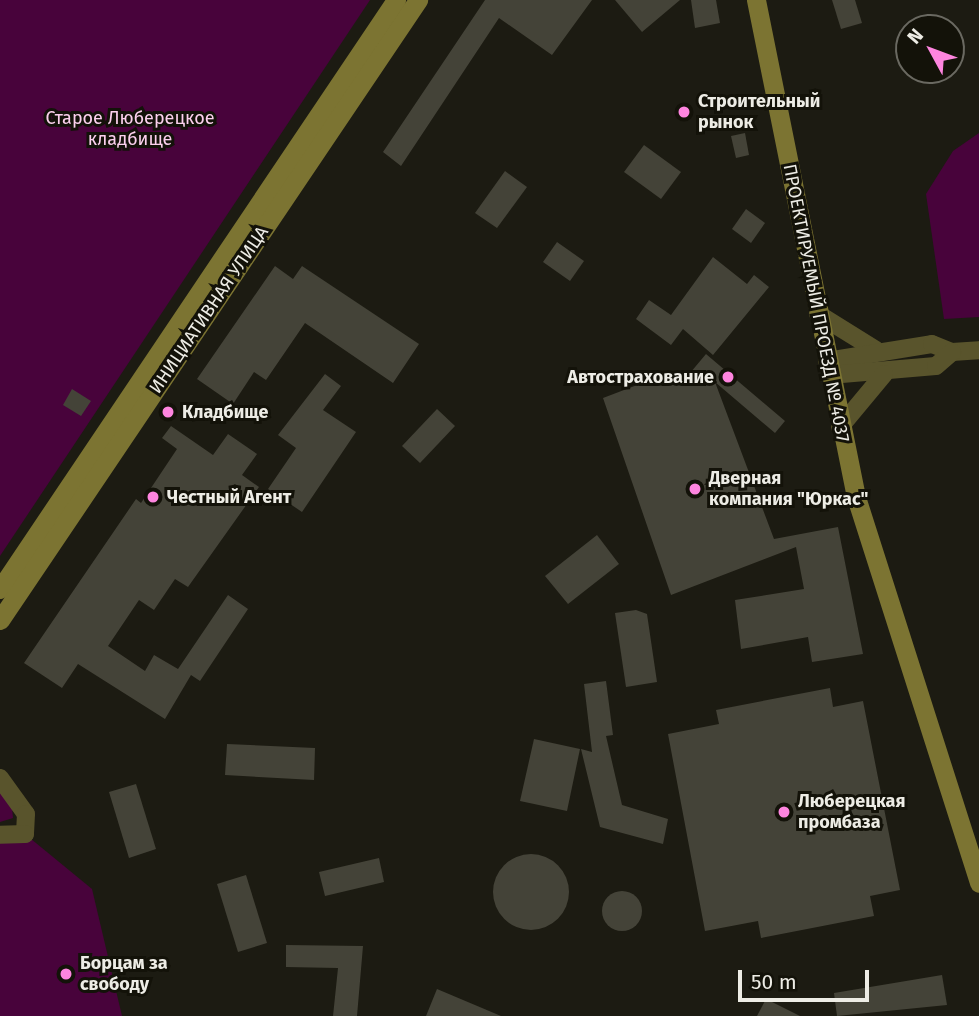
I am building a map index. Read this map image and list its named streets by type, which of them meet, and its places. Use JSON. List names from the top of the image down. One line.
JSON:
{"streets":{"main road":["ПРОЕКТИРУЕМЫЙ ПРОЕЗД № 4037","ИНИЦИАТИВНАЯ УЛИЦА"]},"parks":["Старое Люберецкое кладбище"],"places":["Строительный рынок","Автострахование","Кладбище","Дверная компания \"Юркас\"","Честный Агент","Люберецкая промбаза","Борцам за свободу"],"scale_bar":"50 m","north":"top left"}
